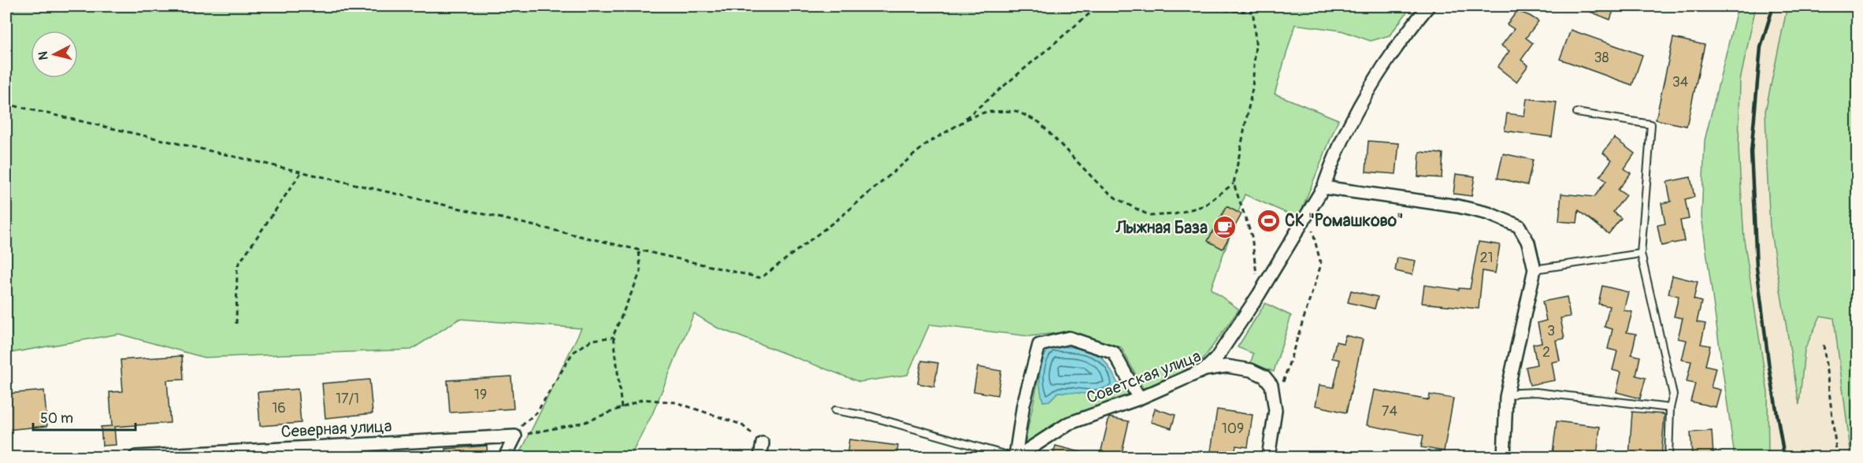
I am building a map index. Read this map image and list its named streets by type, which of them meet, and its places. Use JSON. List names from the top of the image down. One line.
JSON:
{"streets":{"street":["Советская улица","Северная улица"]},"places":{"sports":["СК \"Ромашково\""],"cafe":["Лыжная База"]},"house_numbers":["38","34","21","3","2","19","17/1","16","74","109"],"scale_bar":"50 m","north":"left"}
